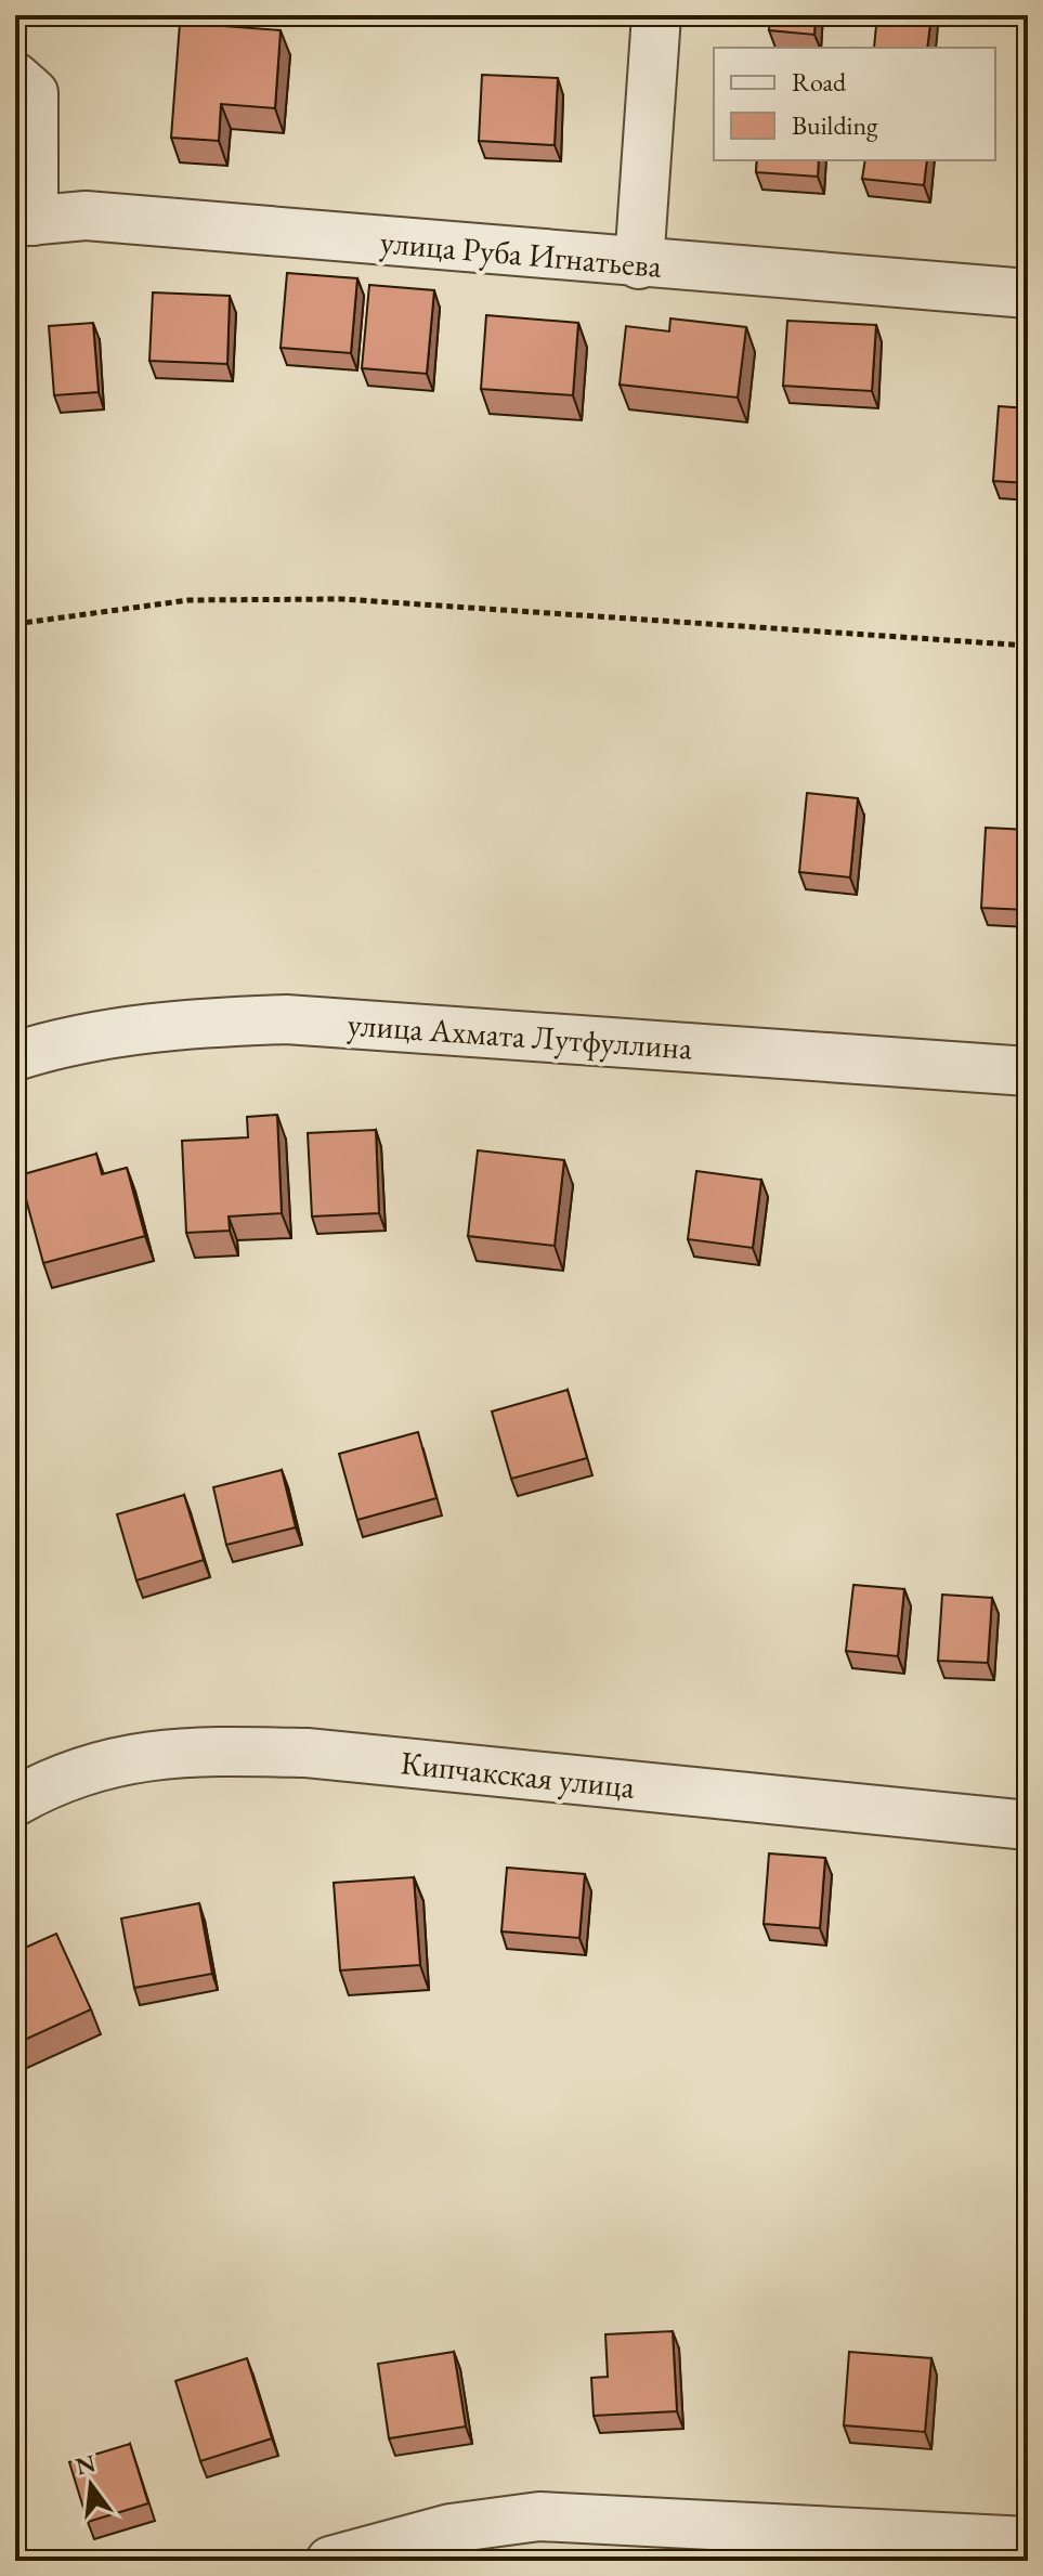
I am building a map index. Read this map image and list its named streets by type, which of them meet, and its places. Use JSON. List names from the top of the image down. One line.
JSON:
{"streets":{"street":["улица Руба Игнатьева","улица Ахмата Лутфуллина","Кипчакская улица"]},"legend":["Road","Building"],"north":"top"}
